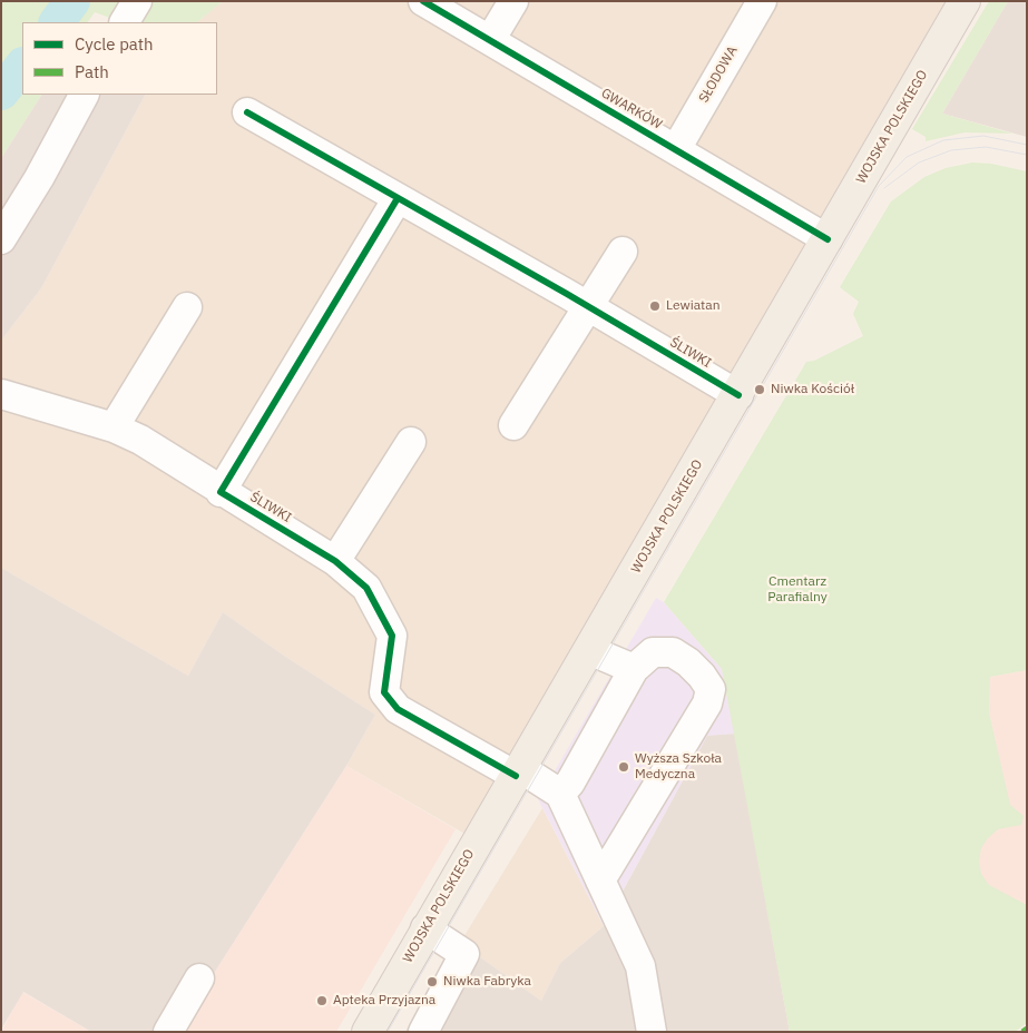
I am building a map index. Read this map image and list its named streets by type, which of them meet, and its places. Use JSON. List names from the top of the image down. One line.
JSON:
{"streets":{"main road":["WOJSKA POLSKIEGO"],"street":["SŁODOWA","GWARKÓW","ŚLIWKI"]},"crossings":[["SŁODOWA","GWARKÓW"],["GWARKÓW","WOJSKA POLSKIEGO"],["WOJSKA POLSKIEGO","ŚLIWKI"]],"parks":["Cmentarz Parafialny"],"places":["Lewiatan","Niwka Kościół","Wyższa Szkoła Medyczna","Niwka Fabryka","Apteka Przyjazna"],"legend":["Cycle path","Path"]}
